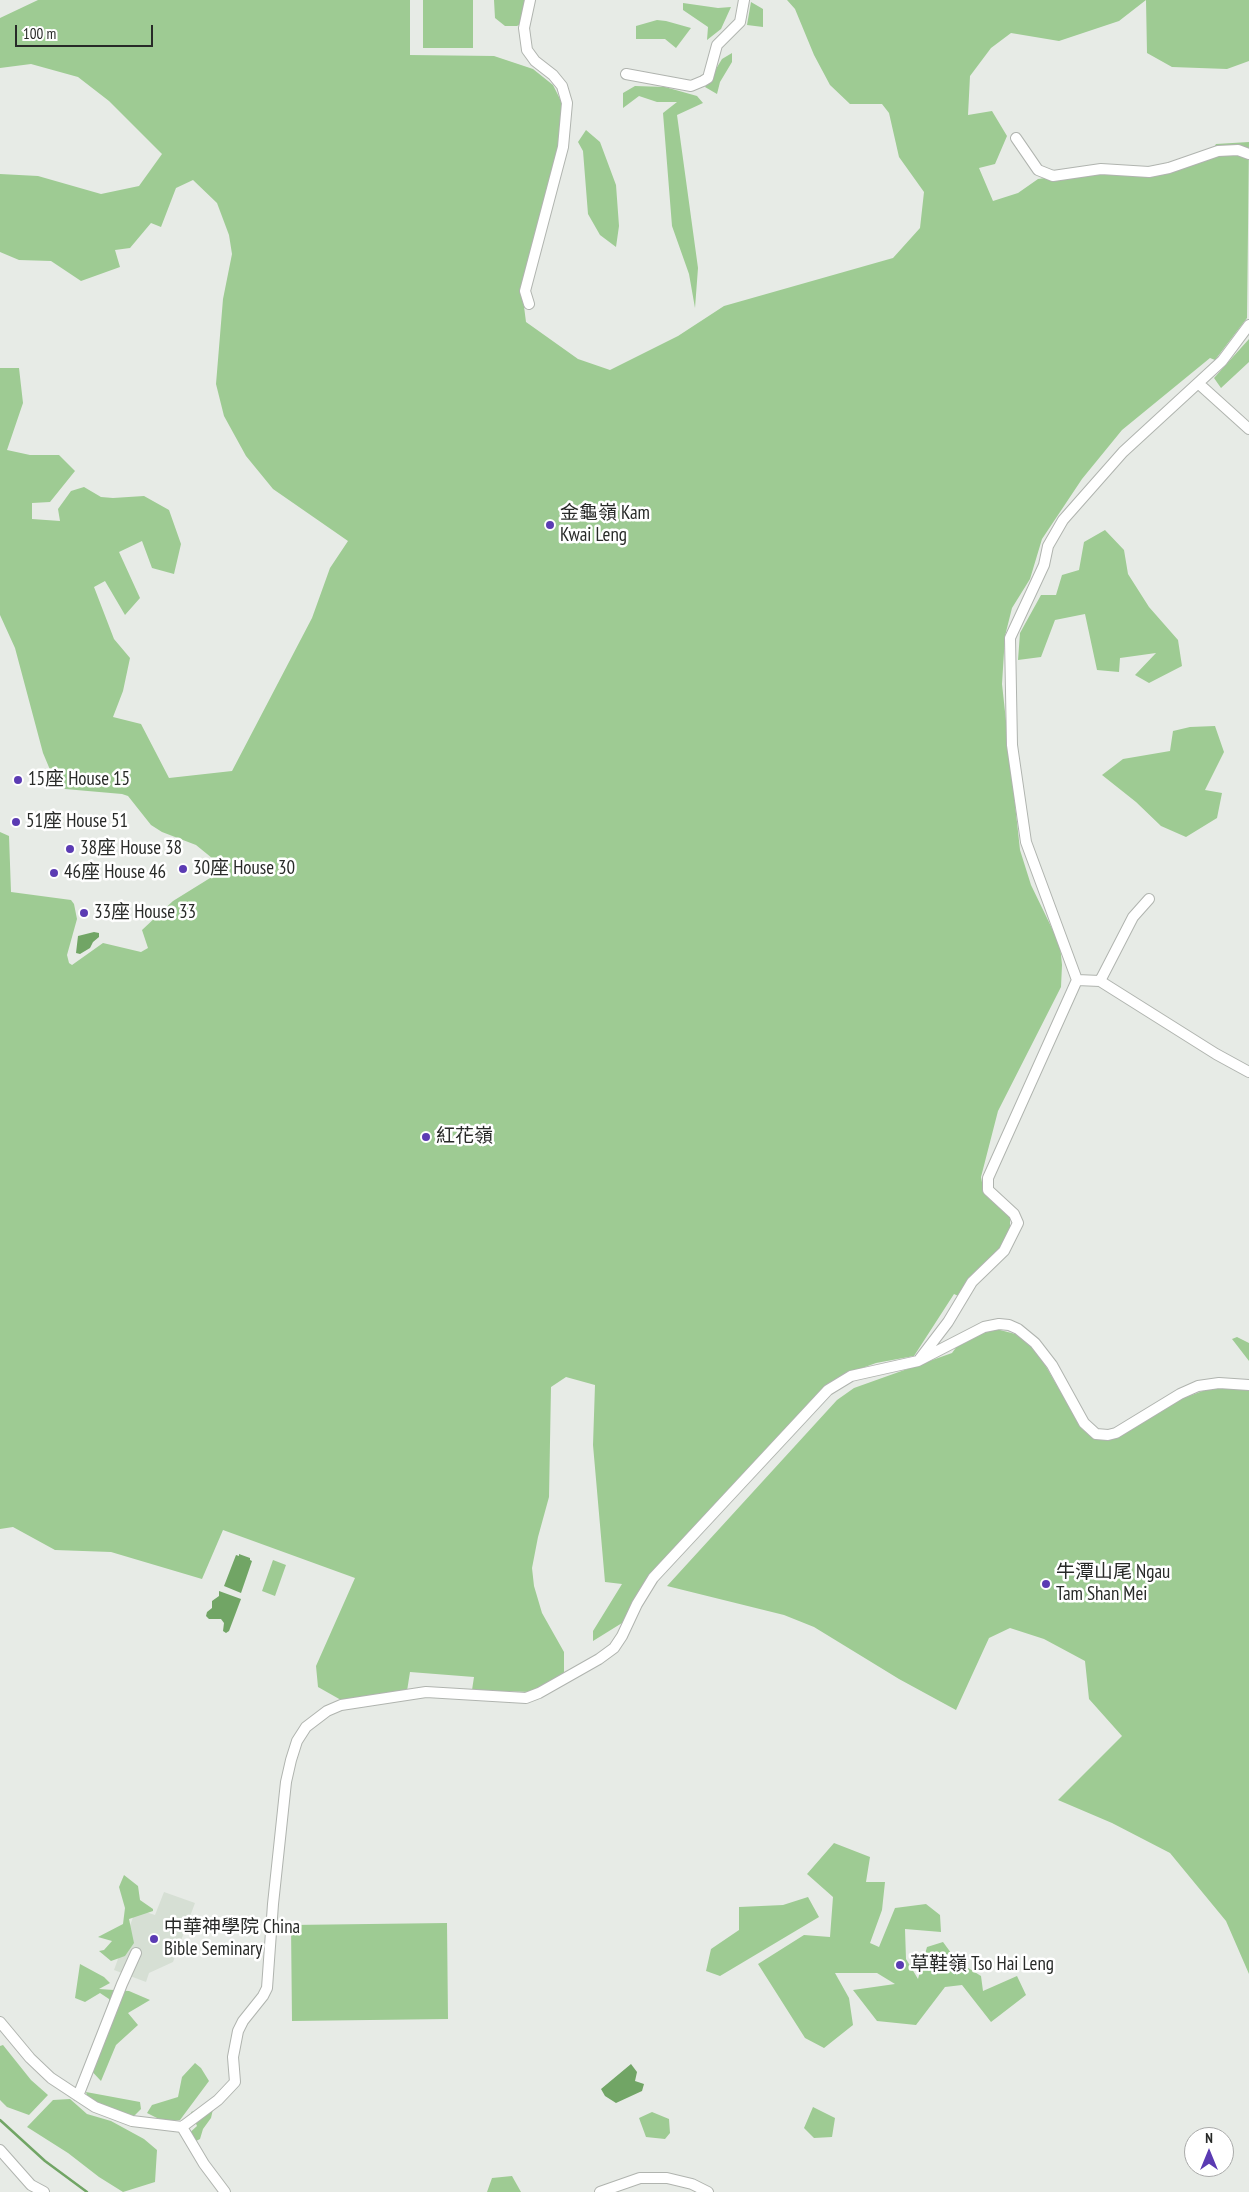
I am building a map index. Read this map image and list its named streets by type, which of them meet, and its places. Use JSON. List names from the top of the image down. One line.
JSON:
{"places":["金龜嶺 Kam Kwai Leng","15座 House 15","51座 House 51","38座 House 38","30座 House 30","46座 House 46","33座 House 33","紅花嶺","牛潭山尾 Ngau Tam Shan Mei","中華神學院 China Bible Seminary","草鞋嶺 Tso Hai Leng"],"scale_bar":"100 m","north":"top"}
